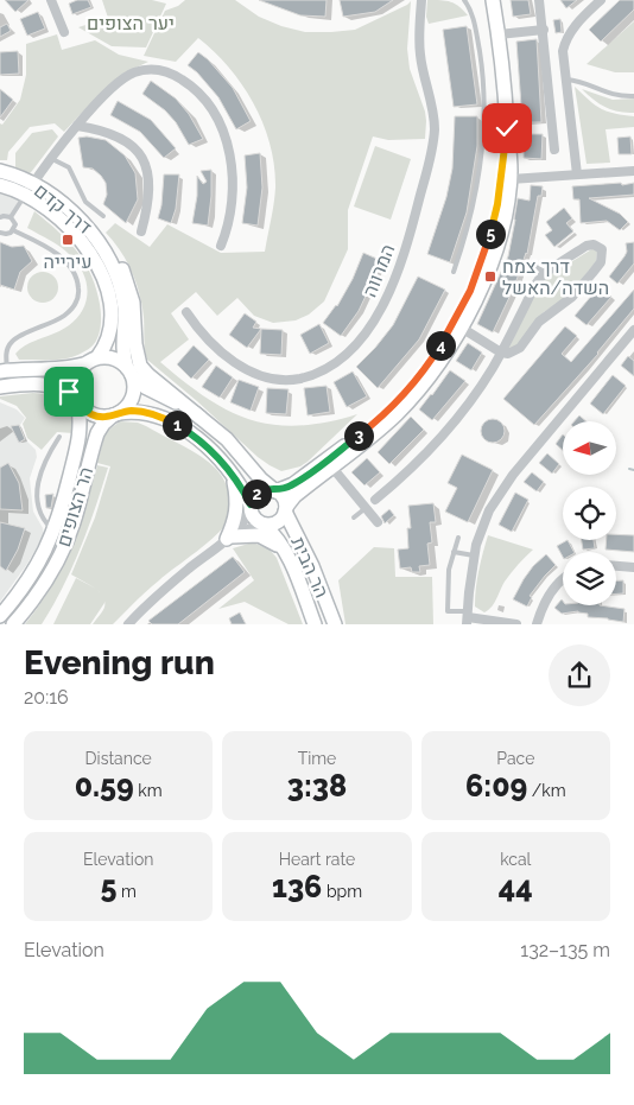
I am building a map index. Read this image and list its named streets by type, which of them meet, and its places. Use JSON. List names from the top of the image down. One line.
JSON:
{"streets":{"main road":["דרך קדם","הר הצופים","הר הבית"],"street":["המרווה"]},"crossings":[["דרך קדם","הר הצופים"]],"parks":["יער הצופים"],"places":{"transit":["עירייה","דרך צמח השדה/האשל"]},"north":"left","page":{"pins":["5","4","1","3","2"],"heading":["Evening run","20:16"],"stats":[["Distance","0.59 km"],["Time","3:38"],["Pace","6:09 /km"],["Elevation","5 m"],["Heart rate","136 bpm"],["kcal","44"]],"chart":["Elevation","132–135 m"]}}
